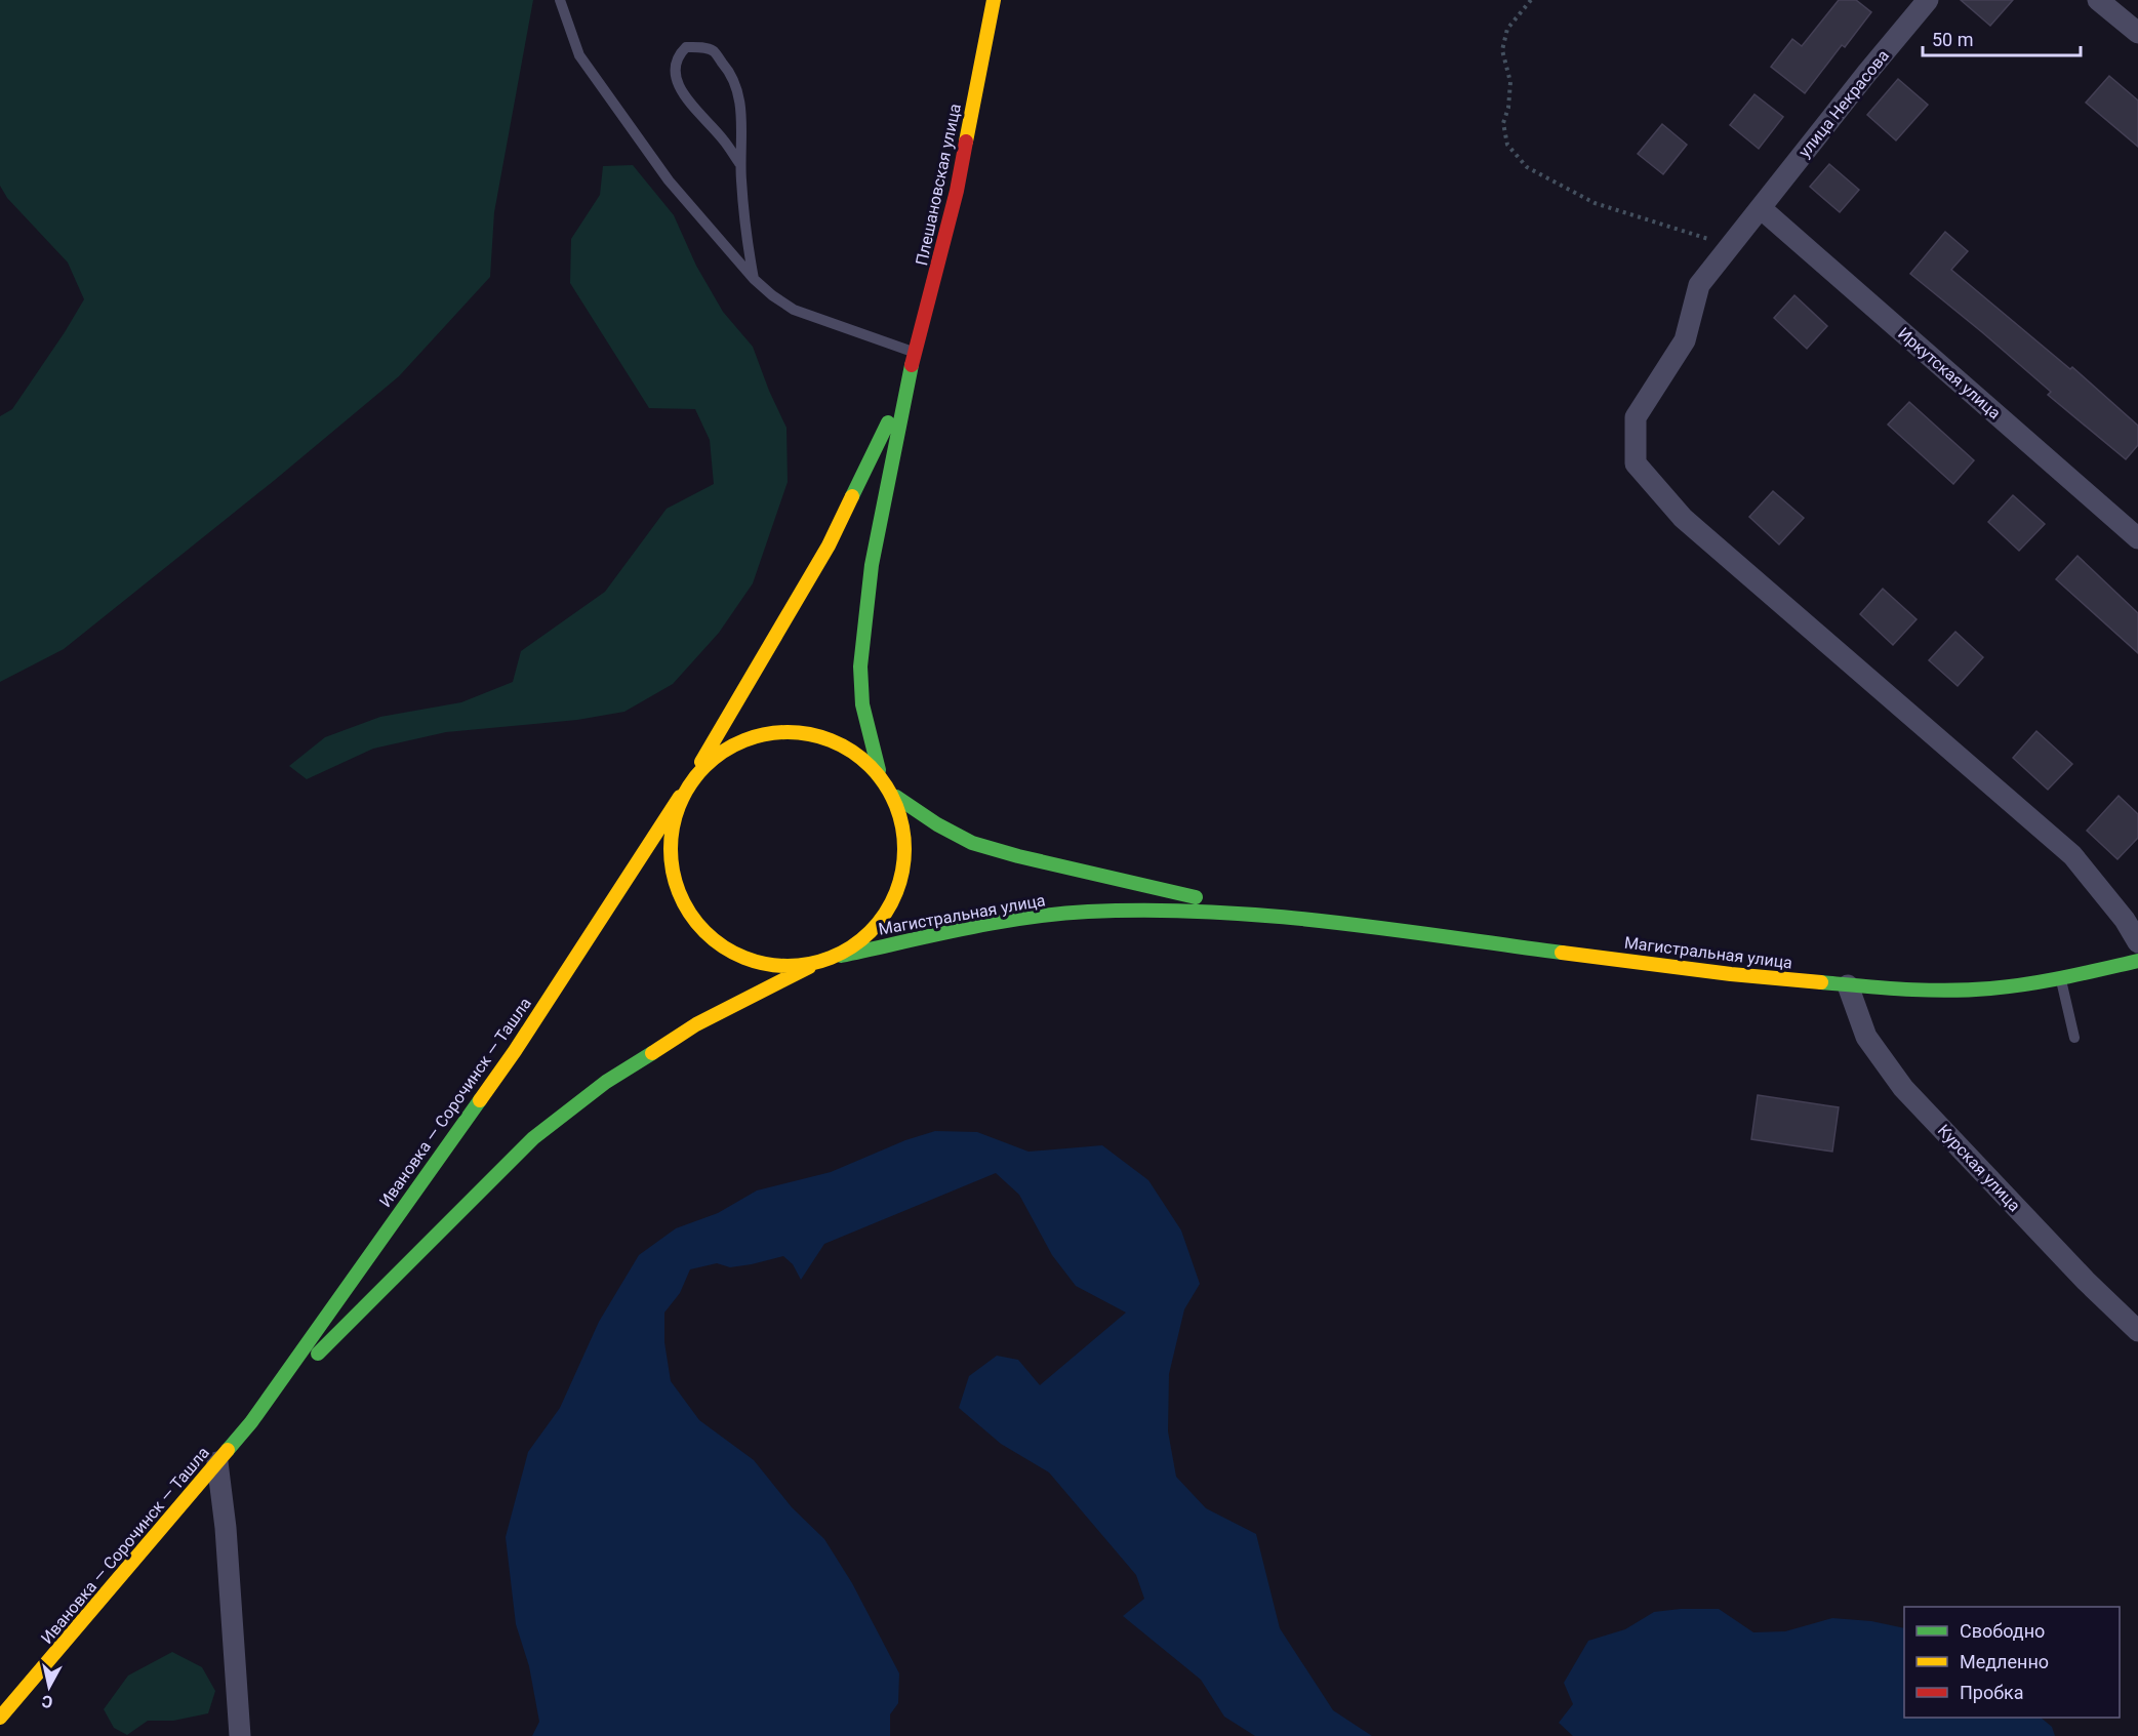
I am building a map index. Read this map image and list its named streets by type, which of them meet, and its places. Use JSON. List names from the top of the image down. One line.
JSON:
{"streets":{"main road":["Плешановская улица","Магистральная улица","Ивановка — Сорочинск — Ташла"],"street":["улица Некрасова","Иркутская улица","Курская улица"]},"crossings":[["улица Некрасова","Иркутская улица"],["Магистральная улица","Ивановка — Сорочинск — Ташла"],["Магистральная улица","Курская улица"]],"legend":["Свободно","Медленно","Пробка"],"scale_bar":"50 m","north":"bottom"}
